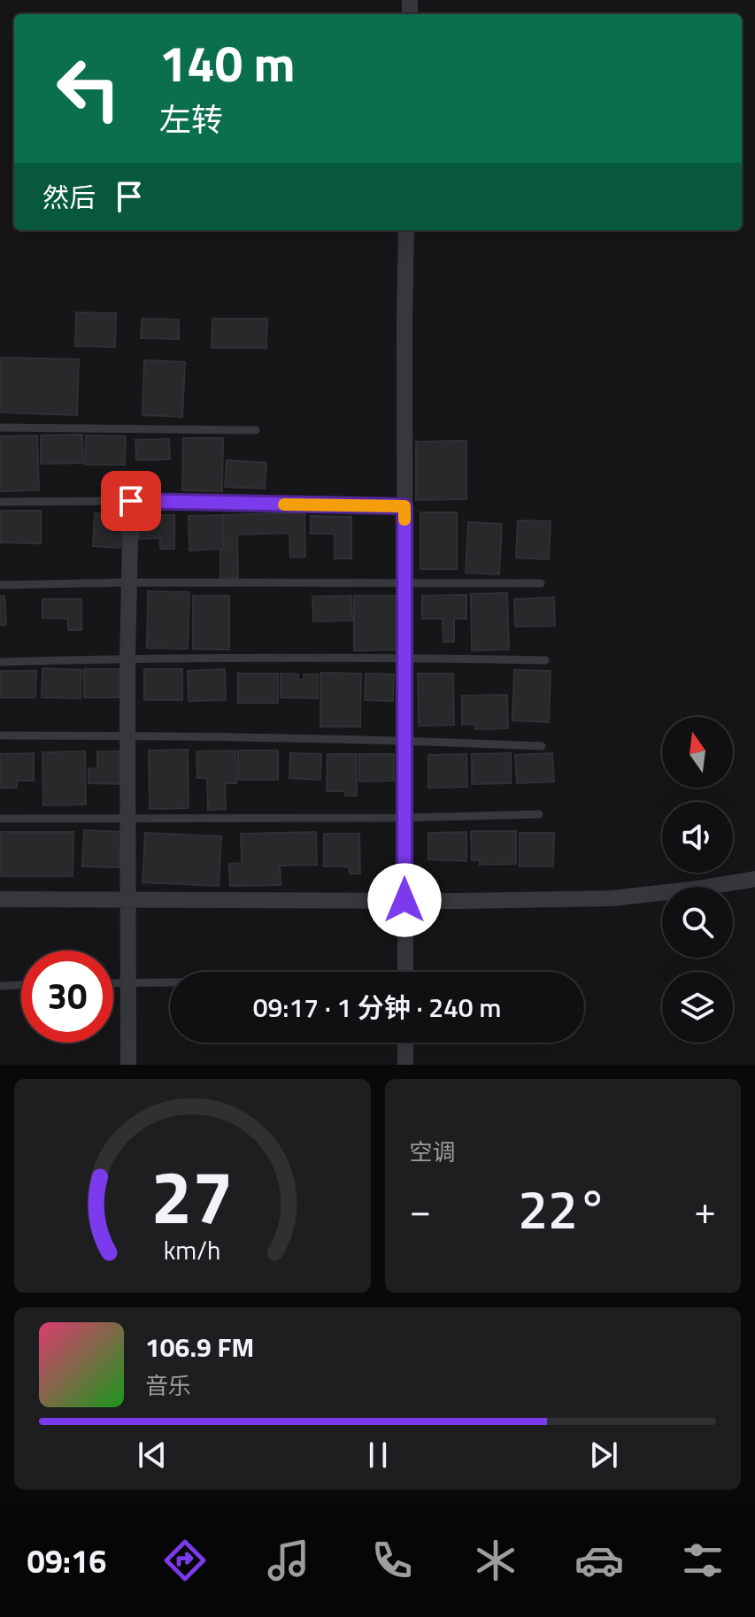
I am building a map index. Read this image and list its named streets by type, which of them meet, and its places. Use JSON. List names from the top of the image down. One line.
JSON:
{"north":"top","page":{"turn":["140 m","左转"],"then":"然后","limit":"30","trip":"09:17 · 1 分钟 · 240 m","tile":"空调","heat":["−","22°","+"],"song":["106.9 FM","音乐"],"tabs":"09:16","gauge":["27","km/h"]}}
